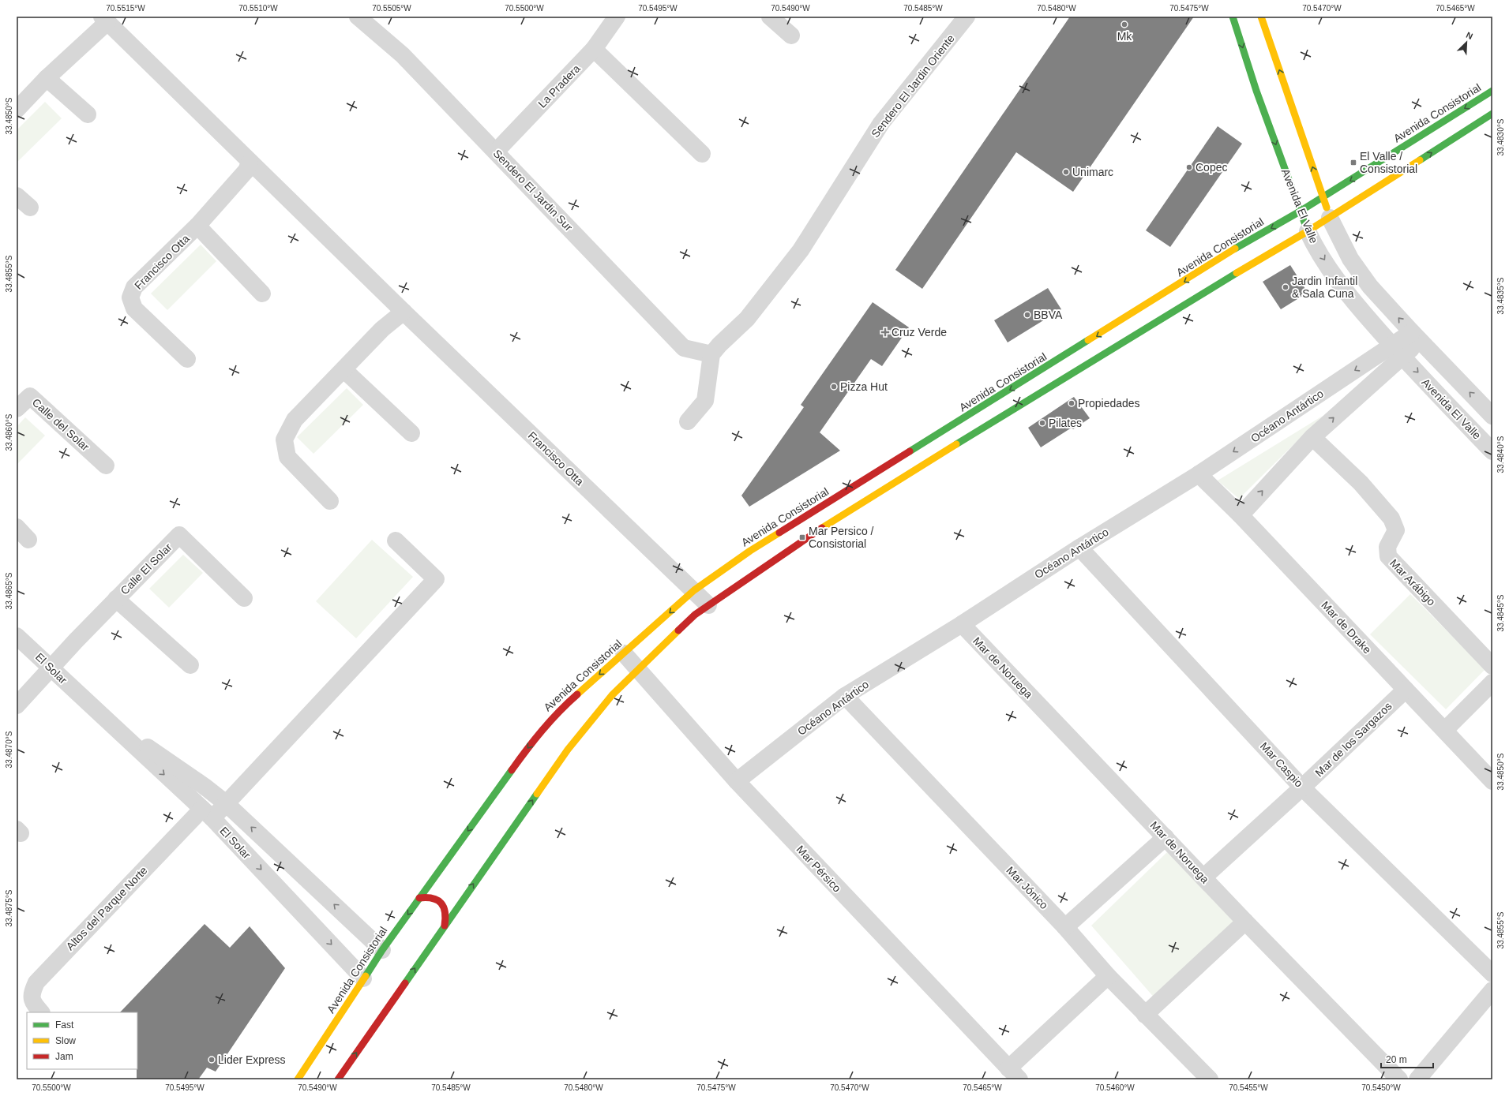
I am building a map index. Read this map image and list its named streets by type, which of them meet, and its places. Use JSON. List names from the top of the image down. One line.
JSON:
{"streets":{"main road":["Avenida Consistorial","Avenida El Valle"],"street":["La Pradera","Sendero El Jardin Oriente","Sendero El Jardin Sur","Francisco Otta","Océano Antártico","Calle del Solar","Calle El Solar","Mar Arábigo","Mar de Drake","Mar de Noruega","El Solar","Mar de los Sargazos","Mar Caspio","Mar Pérsico","Mar Jónico","Altos del Parque Norte"]},"crossings":[["La Pradera","Sendero El Jardin Sur"],["Sendero El Jardin Oriente","Sendero El Jardin Sur"],["Avenida Consistorial","Avenida El Valle"],["Avenida Consistorial","Francisco Otta"],["Avenida Consistorial","El Solar"],["Avenida Consistorial","Mar Pérsico"],["Avenida El Valle","Océano Antártico"],["Océano Antártico","Mar Arábigo"],["Océano Antártico","Mar de Drake"],["Océano Antártico","Mar de Noruega"],["Océano Antártico","Mar Caspio"],["Océano Antártico","Mar Pérsico"],["Océano Antártico","Mar Jónico"],["Calle El Solar","El Solar"],["Mar de Drake","Mar de los Sargazos"],["Mar de Noruega","Mar de los Sargazos"],["El Solar","Altos del Parque Norte"],["Mar de los Sargazos","Mar Caspio"]],"places":{"other":["Mk","Copec","Unimarc","Jardin Infantil & Sala Cuna","BBVA","Pizza Hut","Propiedades","Pilates","Lider Express"],"transit":["El Valle / Consistorial","Mar Persico / Consistorial"],"health":["Cruz Verde"]},"legend":["Fast","Slow","Jam"],"scale_bar":"20 m","north":"top right","coordinates":["70.5515°W","70.5510°W","70.5505°W","70.5500°W","70.5495°W","70.5490°W","70.5485°W","70.5480°W","70.5475°W","70.5470°W","70.5465°W","33.4850°S","33.4830°S","33.4855°S","33.4835°S","33.4860°S","33.4840°S","33.4865°S","33.4845°S","33.4870°S","33.4875°S","70.5460°W","70.5455°W","70.5450°W"]}
